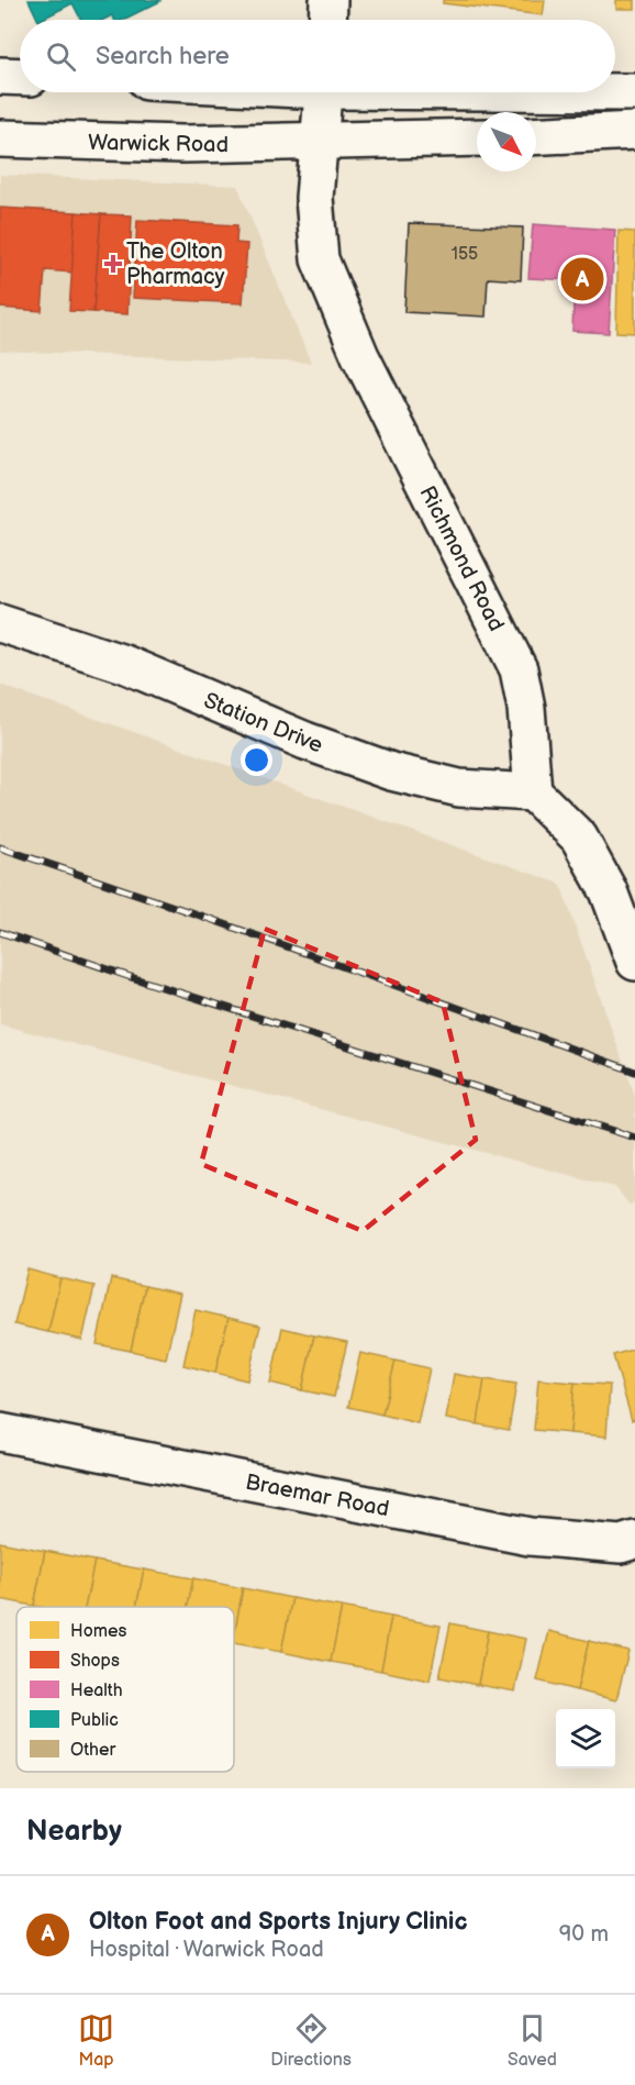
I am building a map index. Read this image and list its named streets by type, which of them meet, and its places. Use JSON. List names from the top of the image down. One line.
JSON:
{"streets":{"main road":["Warwick Road","Richmond Road","Station Drive","Braemar Road"]},"crossings":[["Warwick Road","Richmond Road"],["Richmond Road","Station Drive"]],"places":{"health":["The Olton Pharmacy"]},"house_numbers":["155"],"legend":["Homes","Shops","Health","Public","Other"],"north":"bottom right","page":{"search":"Search here","pins":"A","heading":"Nearby","list":[{"mark":"A","name":"Olton Foot and Sports Injury Clinic","note":"Hospital · Warwick Road","value":"90 m"}],"nav":["Map","Directions","Saved"]}}
